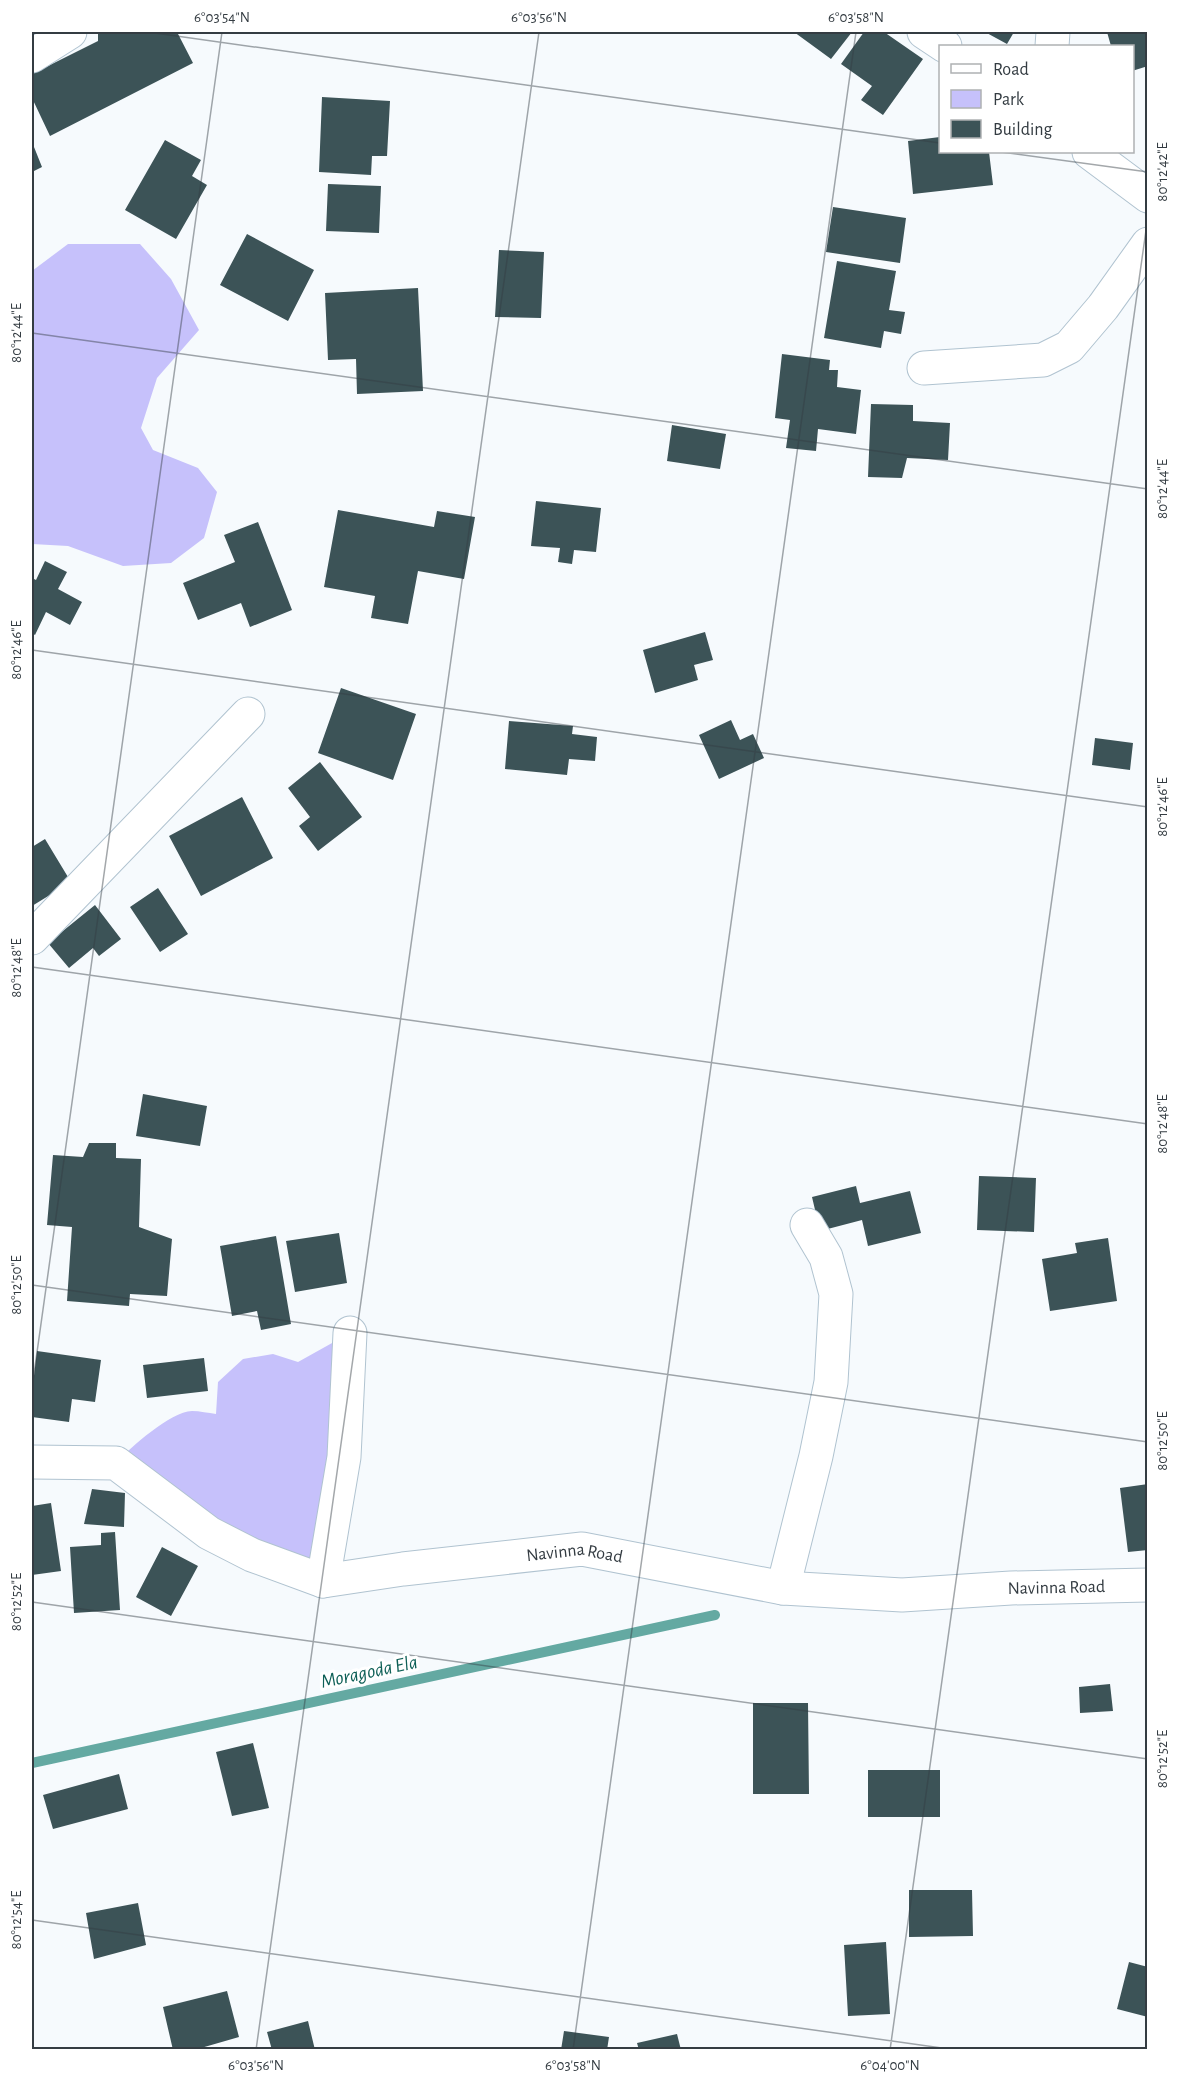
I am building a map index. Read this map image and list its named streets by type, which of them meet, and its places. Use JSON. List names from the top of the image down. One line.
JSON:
{"streets":{"street":["Navinna Road"]},"water":["Moragoda Ela"],"legend":["Road","Park","Building"],"coordinates":["6°03'54\"N","6°03'56\"N","6°03'58\"N","80°12'42\"E","80°12'44\"E","80°12'46\"E","80°12'48\"E","80°12'50\"E","80°12'52\"E","80°12'54\"E","6°04'00\"N"]}
